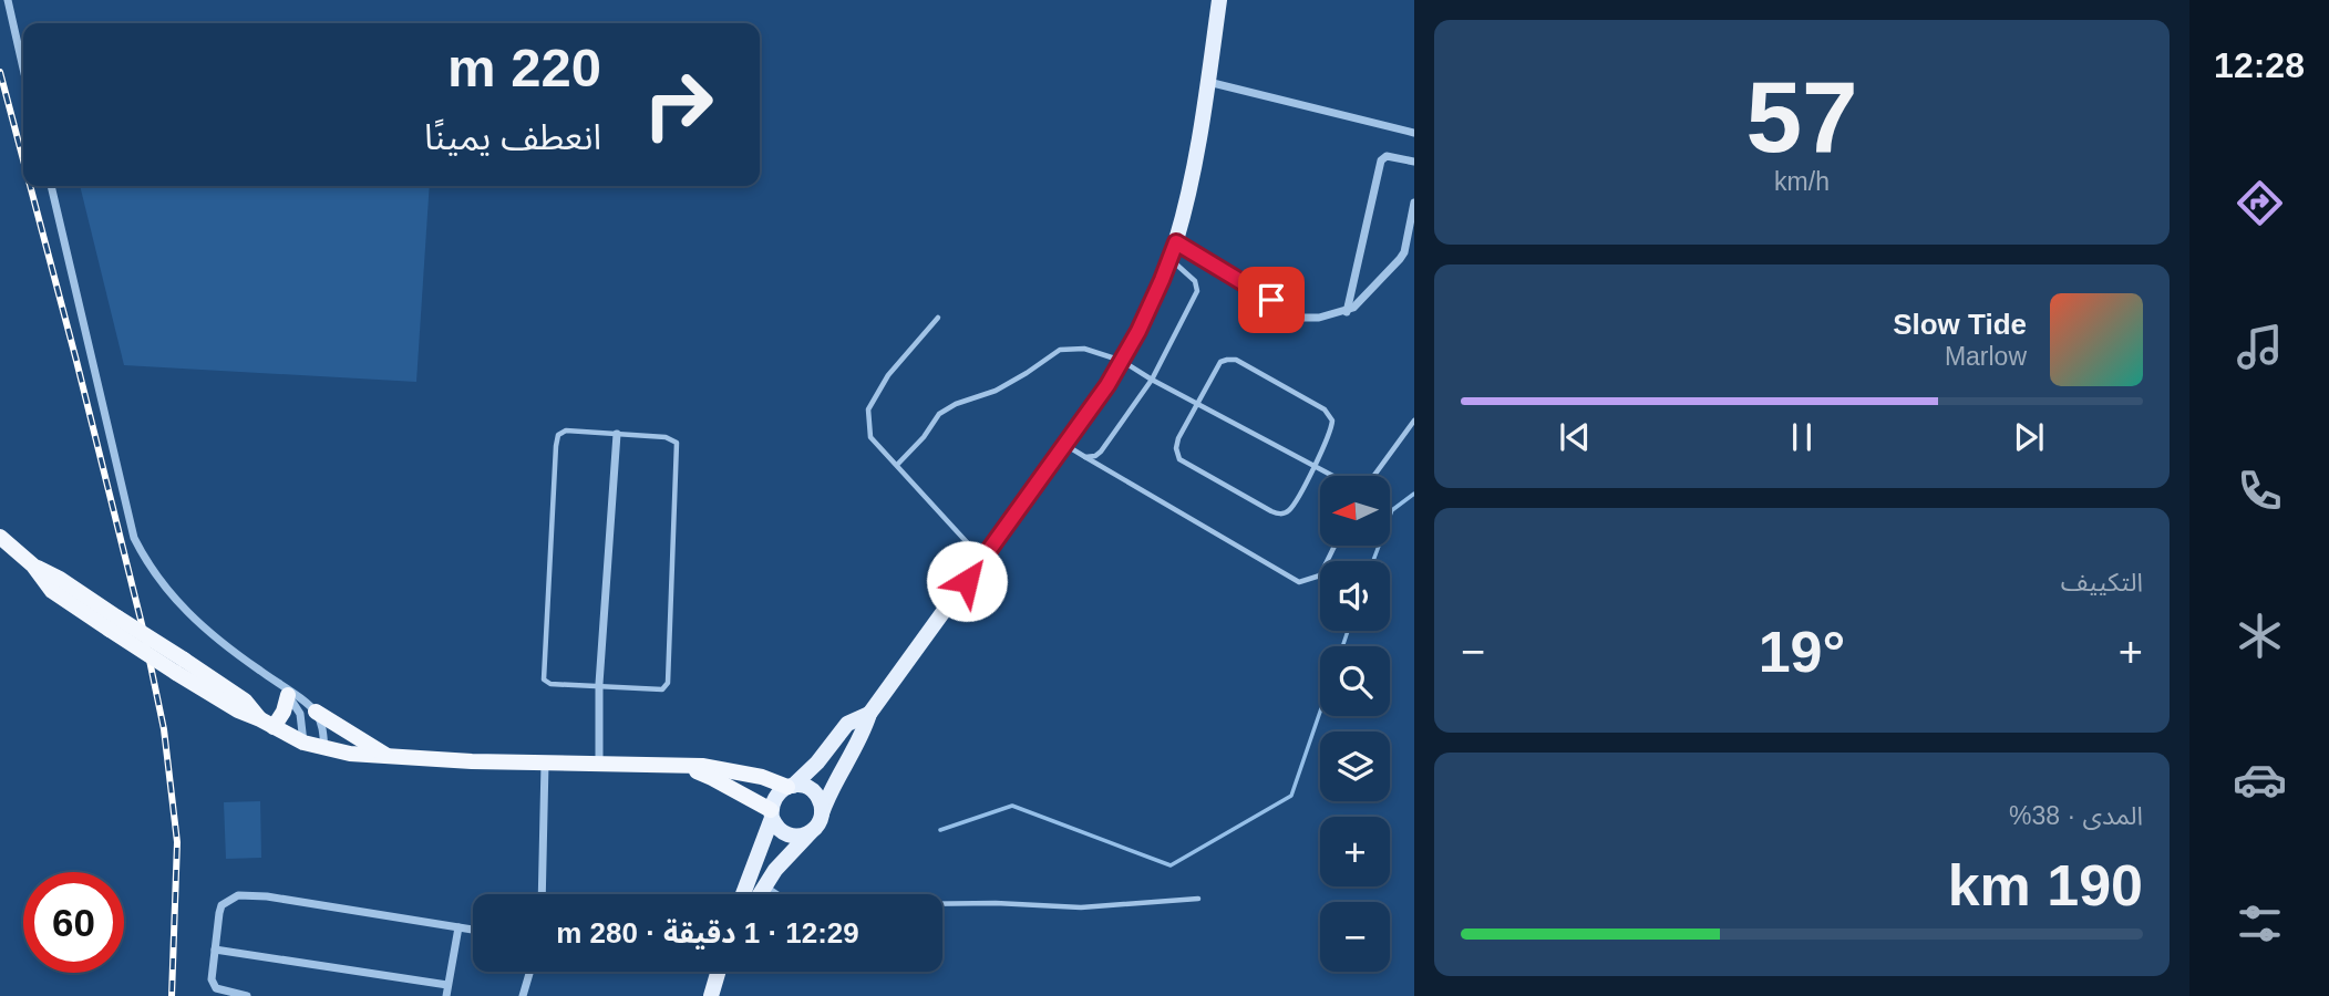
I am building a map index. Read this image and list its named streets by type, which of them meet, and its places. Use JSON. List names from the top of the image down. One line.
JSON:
{"north":"left","page":{"tabs":"12:28","tile":[["57","km/h"],"التكييف",["المدى · 38%","190 km"]],"turn":["220 m","انعطف يمينًا"],"song":["Slow Tide","Marlow"],"map_buttons":["+","−"],"heat":["−","19°","+"],"limit":"60","trip":"12:29 · 1 دقيقة · 280 m"}}
